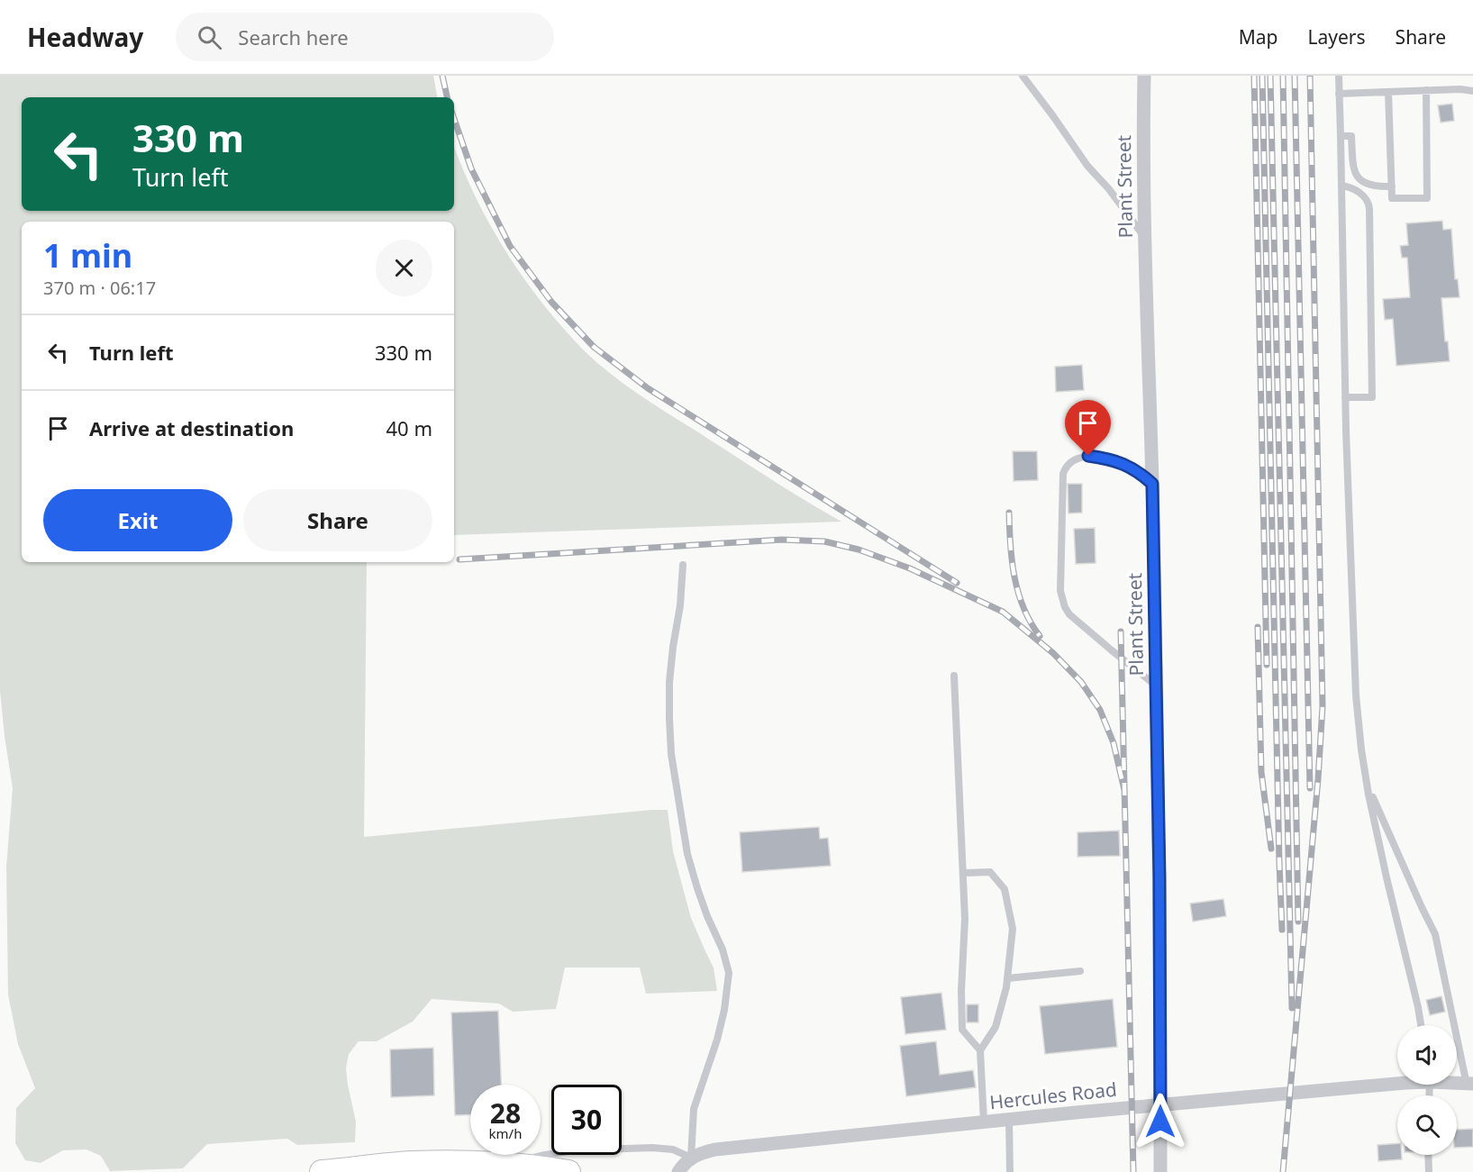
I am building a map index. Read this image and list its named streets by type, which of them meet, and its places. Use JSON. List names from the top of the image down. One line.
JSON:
{"streets":{"street":["Plant Street","Hercules Road"]},"crossings":[["Plant Street","Hercules Road"]],"page":{"header":"Headway","search":"Search here","nav":["Map","Layers","Share"],"turn":["330 m","Turn left"],"heading":["1 min","370 m · 06:17"],"list":[{"name":"Turn left","value":"330 m"},{"name":"Arrive at destination","value":"40 m"}],"buttons":["Exit","Share"],"speed":"28 km/h","limit":"30"}}
